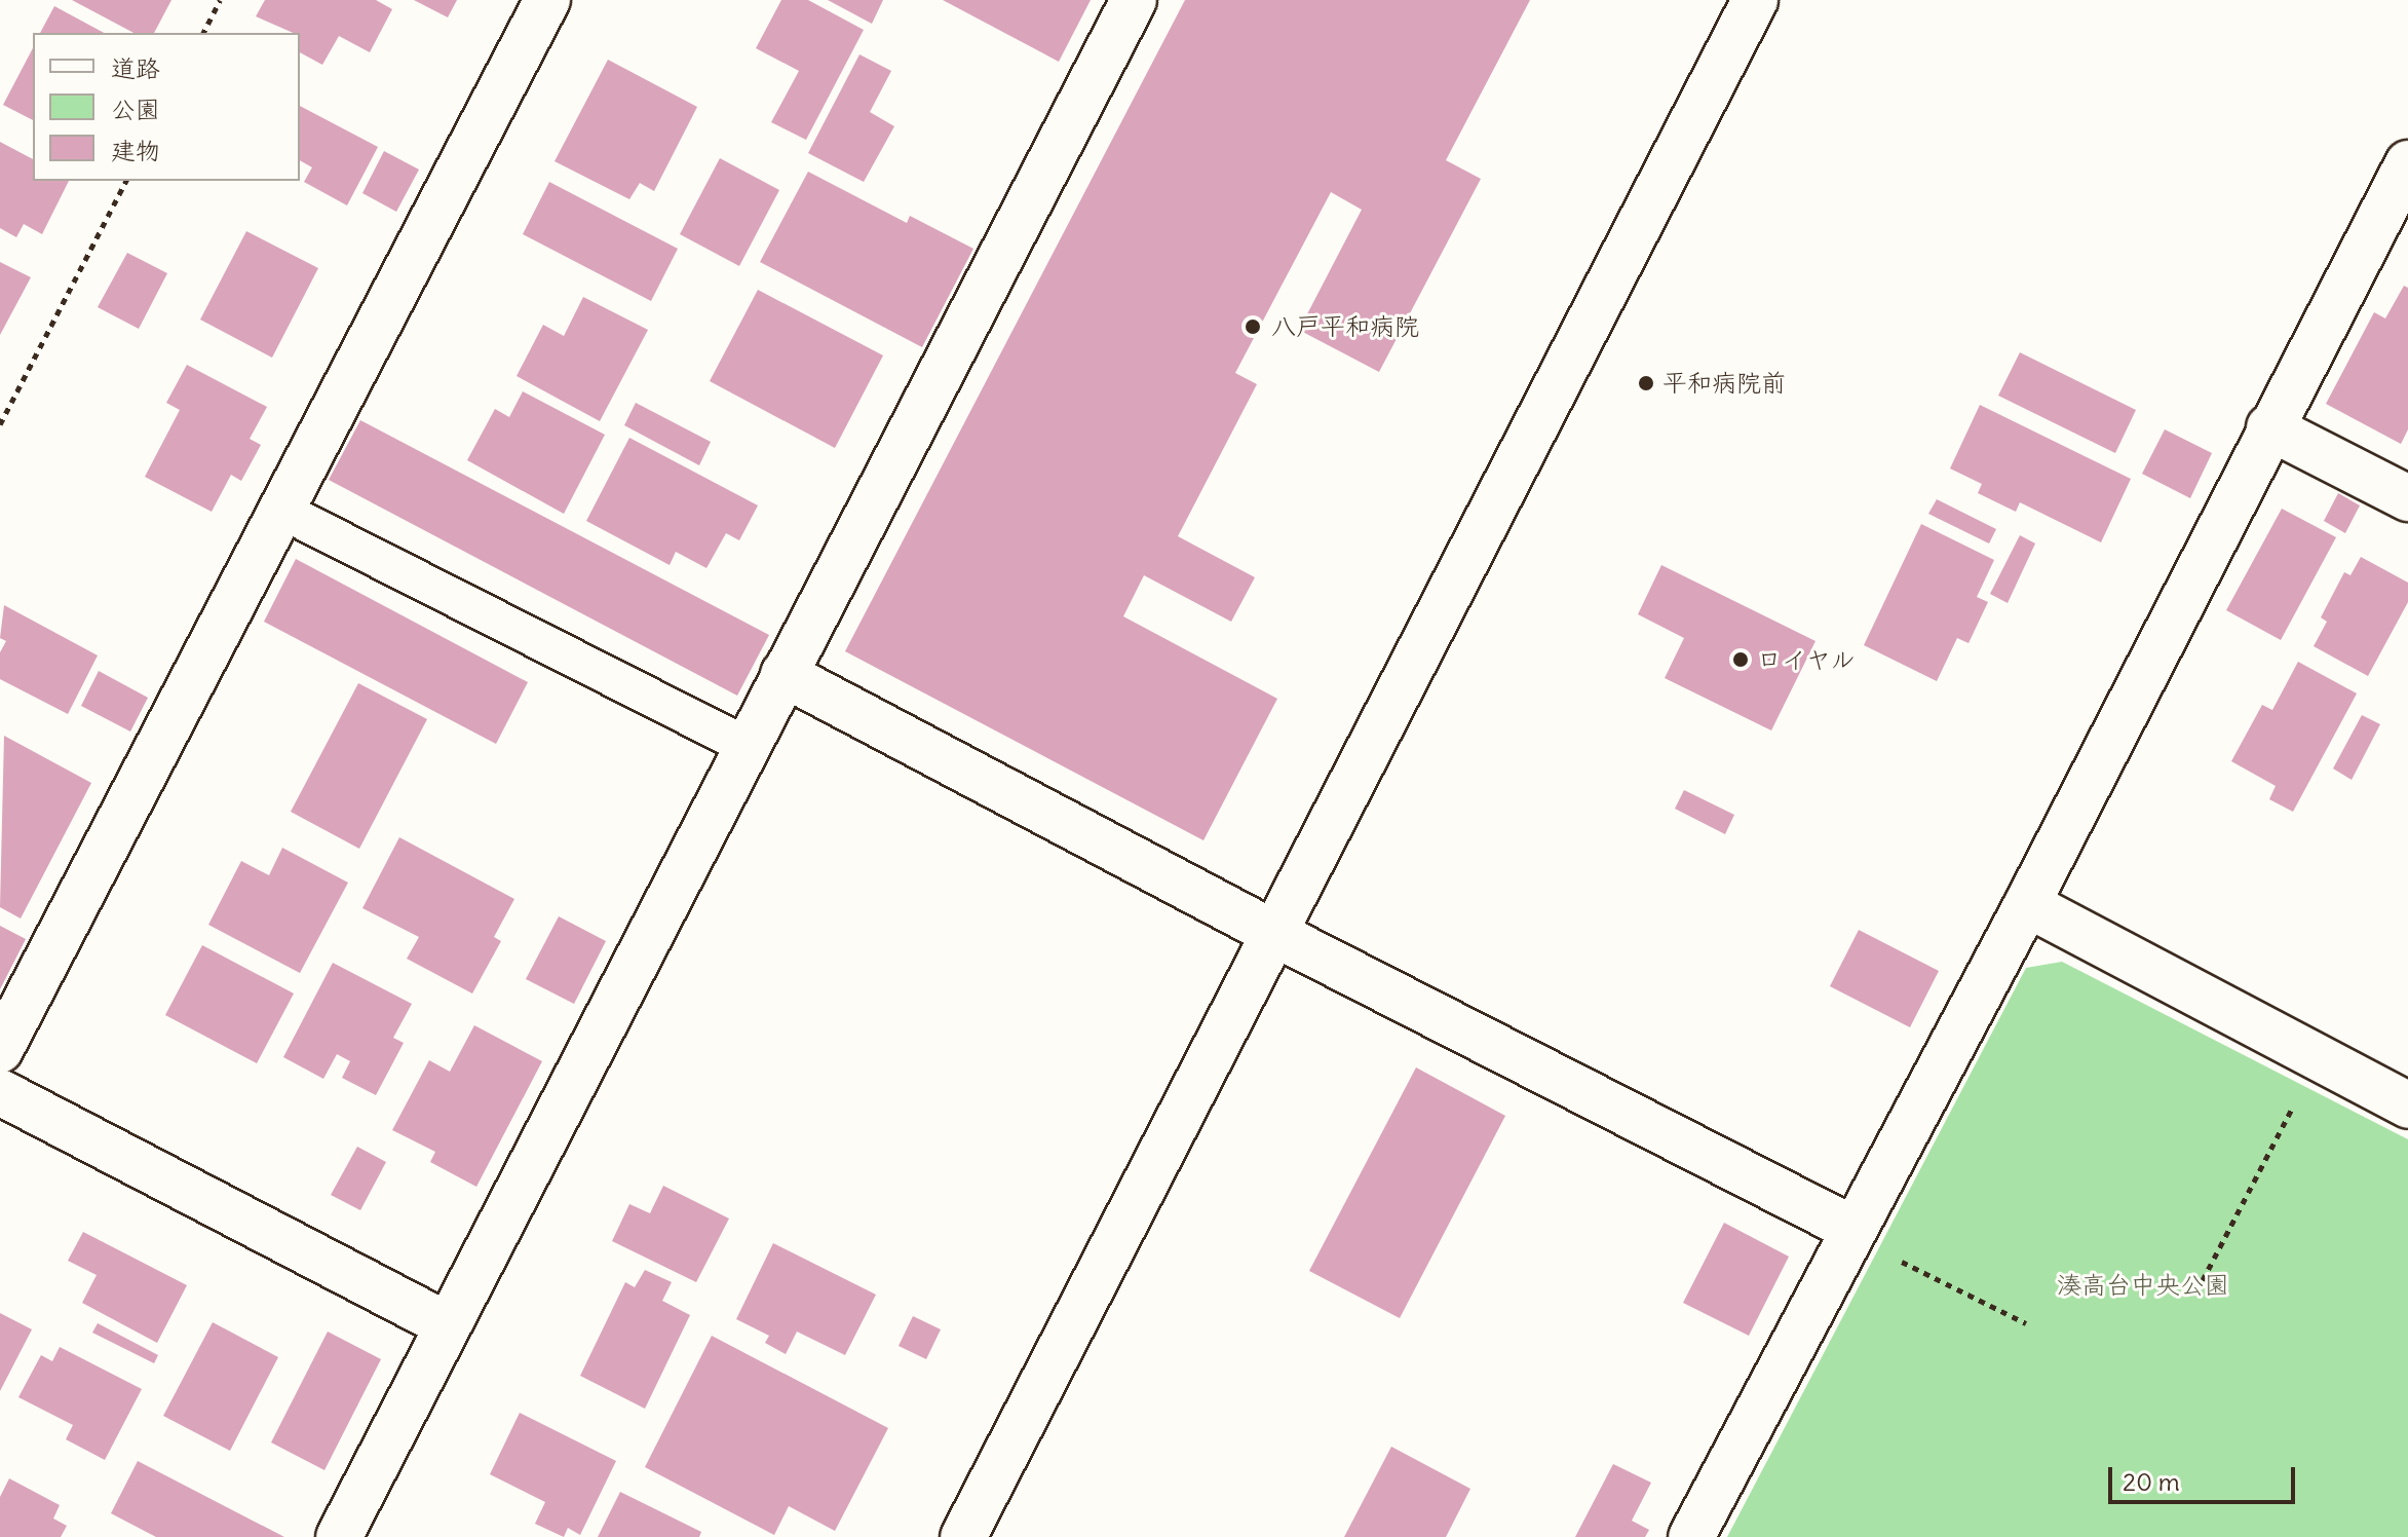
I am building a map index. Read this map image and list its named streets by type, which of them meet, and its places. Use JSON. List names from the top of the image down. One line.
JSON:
{"parks":["湊高台中央公園"],"places":["八戸平和病院","平和病院前","ロイヤル"],"legend":["道路","公園","建物"],"scale_bar":"20 m"}
